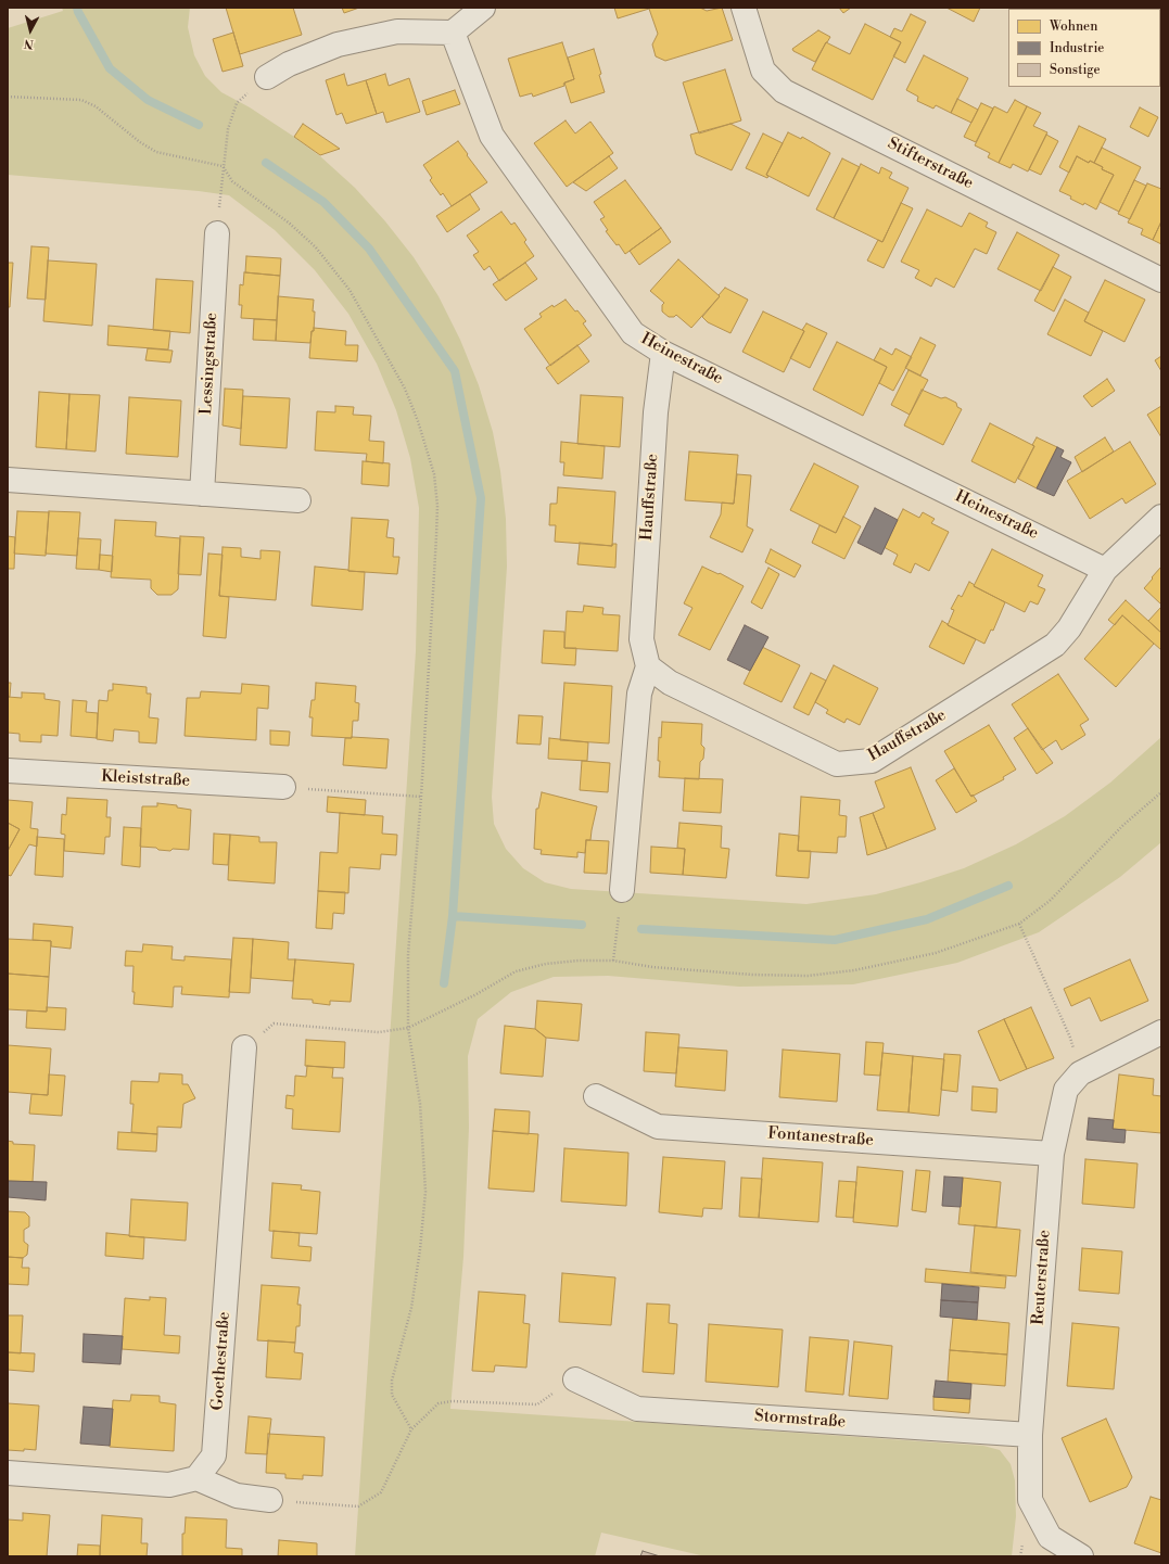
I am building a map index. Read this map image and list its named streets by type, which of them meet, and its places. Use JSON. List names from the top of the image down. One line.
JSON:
{"streets":{"street":["Stifterstraße","Heinestraße","Lessingstraße","Hauffstraße","Kleiststraße","Fontanestraße","Reuterstraße","Goethestraße","Stormstraße"]},"crossings":[["Heinestraße","Hauffstraße"],["Fontanestraße","Reuterstraße"],["Reuterstraße","Stormstraße"]],"legend":["Wohnen","Industrie","Sonstige"],"north":"bottom"}
